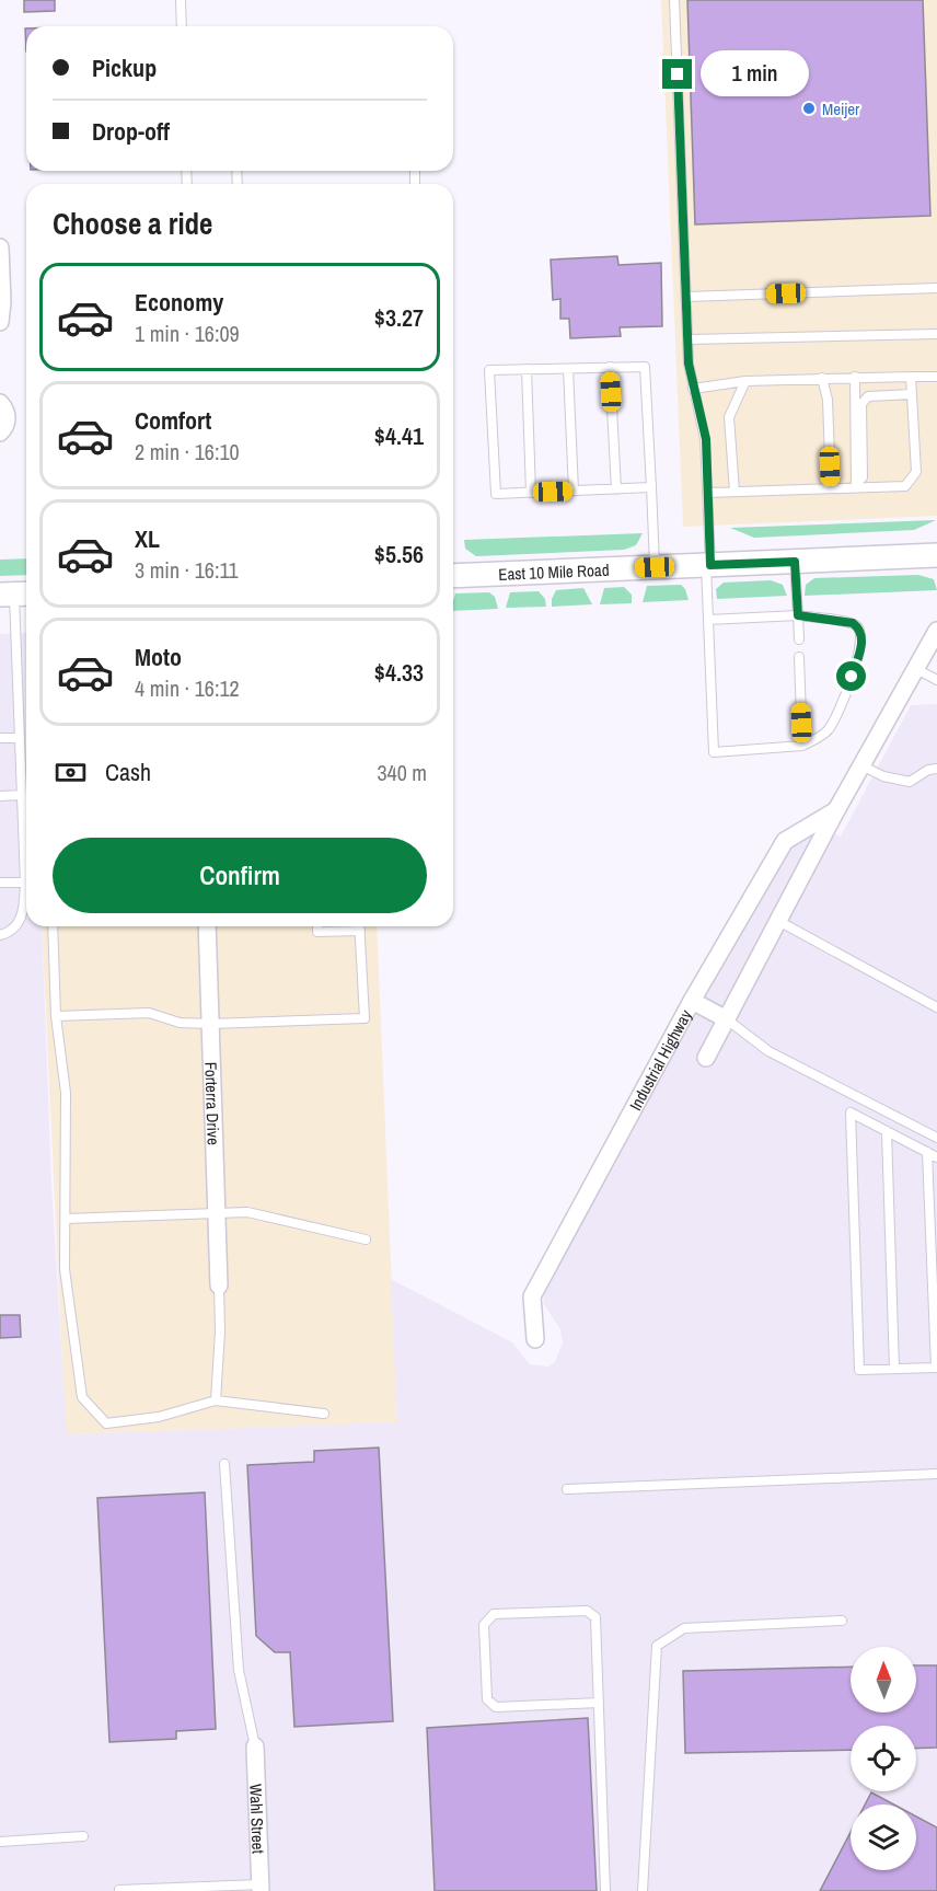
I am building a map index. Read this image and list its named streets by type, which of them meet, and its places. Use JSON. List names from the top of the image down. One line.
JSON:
{"streets":{"main road":["East 10 Mile Road"],"street":["Industrial Highway","Forterra Drive","Wahl Street"]},"places":["Meijer"],"north":"top","page":{"banner":["Pickup","Drop-off"],"bubble":"1 min","heading":"Choose a ride","list":[{"name":"Economy","note":"1 min · 16:09","value":"$3.27"},{"name":"Comfort","note":"2 min · 16:10","value":"$4.41"},{"name":"XL","note":"3 min · 16:11","value":"$5.56"},{"name":"Moto","note":"4 min · 16:12","value":"$4.33"}],"pay":["Cash","340 m"],"buttons":"Confirm"}}
